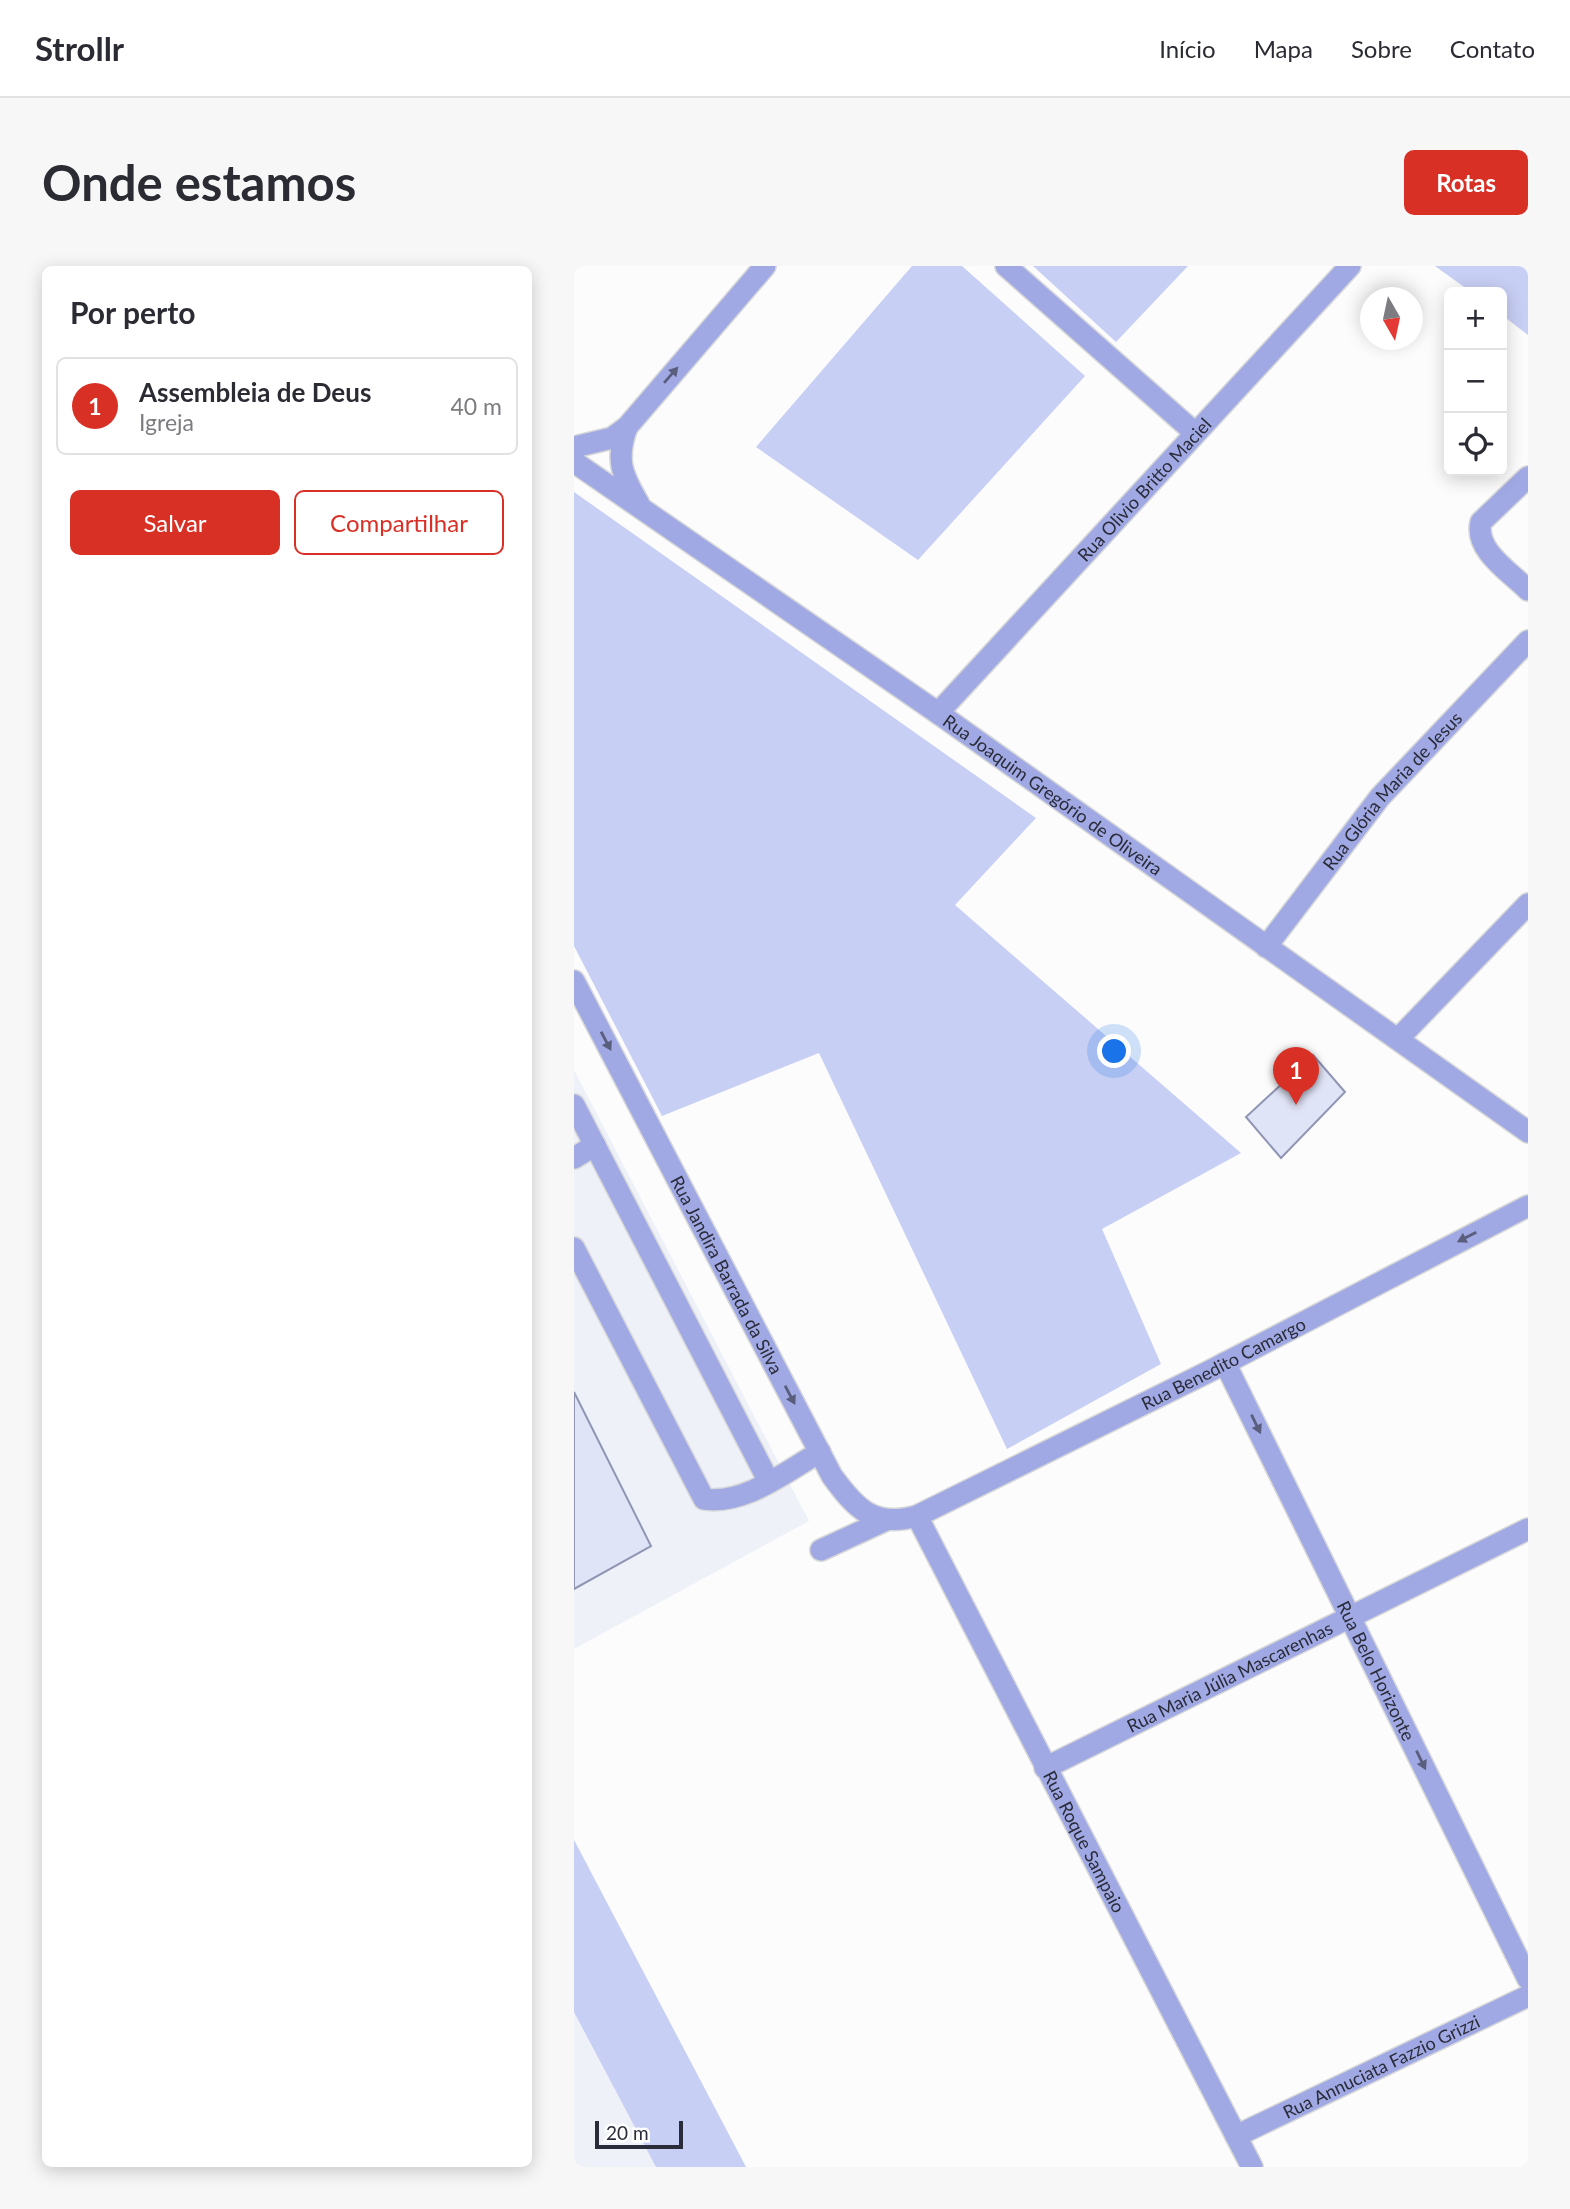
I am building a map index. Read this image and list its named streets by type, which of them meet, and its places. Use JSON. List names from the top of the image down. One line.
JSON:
{"streets":{"street":["Rua Olivio Britto Maciel","Rua Glória Maria de Jesus","Rua Joaquim Gregório de Oliveira","Rua Jandira Barrada da Silva","Rua Benedito Camargo","Rua Belo Horizonte","Rua Maria Júlia Mascarenhas","Rua Roque Sampaio","Rua Annuciata Fazzio Grizzi"]},"crossings":[["Rua Olivio Britto Maciel","Rua Joaquim Gregório de Oliveira"],["Rua Glória Maria de Jesus","Rua Joaquim Gregório de Oliveira"],["Rua Benedito Camargo","Rua Belo Horizonte"],["Rua Benedito Camargo","Rua Roque Sampaio"],["Rua Belo Horizonte","Rua Maria Júlia Mascarenhas"],["Rua Maria Júlia Mascarenhas","Rua Roque Sampaio"],["Rua Roque Sampaio","Rua Annuciata Fazzio Grizzi"]],"one_way":["Rua Benedito Camargo","Rua Belo Horizonte"],"scale_bar":"20 m","north":"bottom","page":{"header":"Strollr","nav":["Início","Mapa","Sobre","Contato"],"buttons":["Rotas",["Salvar","Compartilhar"]],"title":"Onde estamos","heading":"Por perto","map_buttons":["+","−"],"list":[{"mark":"1","name":"Assembleia de Deus","note":"Igreja","value":"40 m"}],"pins":"1","scale":"20 m"}}
